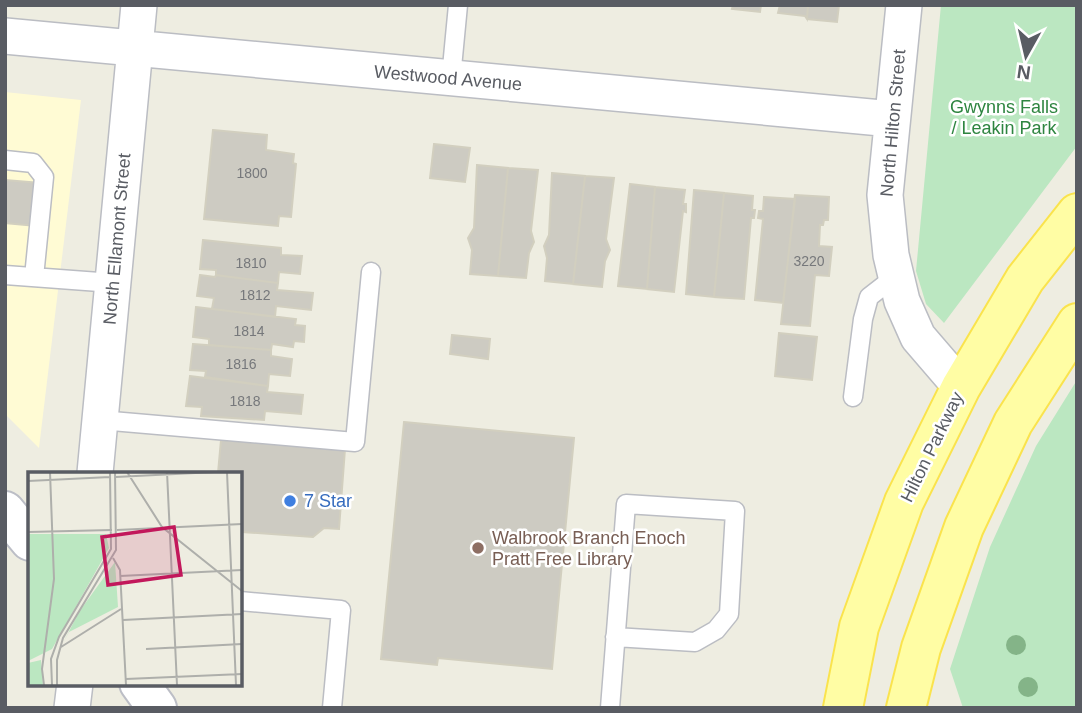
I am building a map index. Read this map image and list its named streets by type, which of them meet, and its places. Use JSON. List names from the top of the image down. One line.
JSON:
{"streets":{"main road":["Hilton Parkway"],"street":["Westwood Avenue","North Hilton Street","North Ellamont Street"]},"crossings":[["Westwood Avenue","North Hilton Street"],["Westwood Avenue","North Ellamont Street"],["North Hilton Street","Hilton Parkway"]],"parks":["Gwynns Falls / Leakin Park"],"places":["7 Star","Walbrook Branch Enoch Pratt Free Library"],"house_numbers":["1800","3220","1810","1812","1814","1816","1818"],"north":"bottom"}
